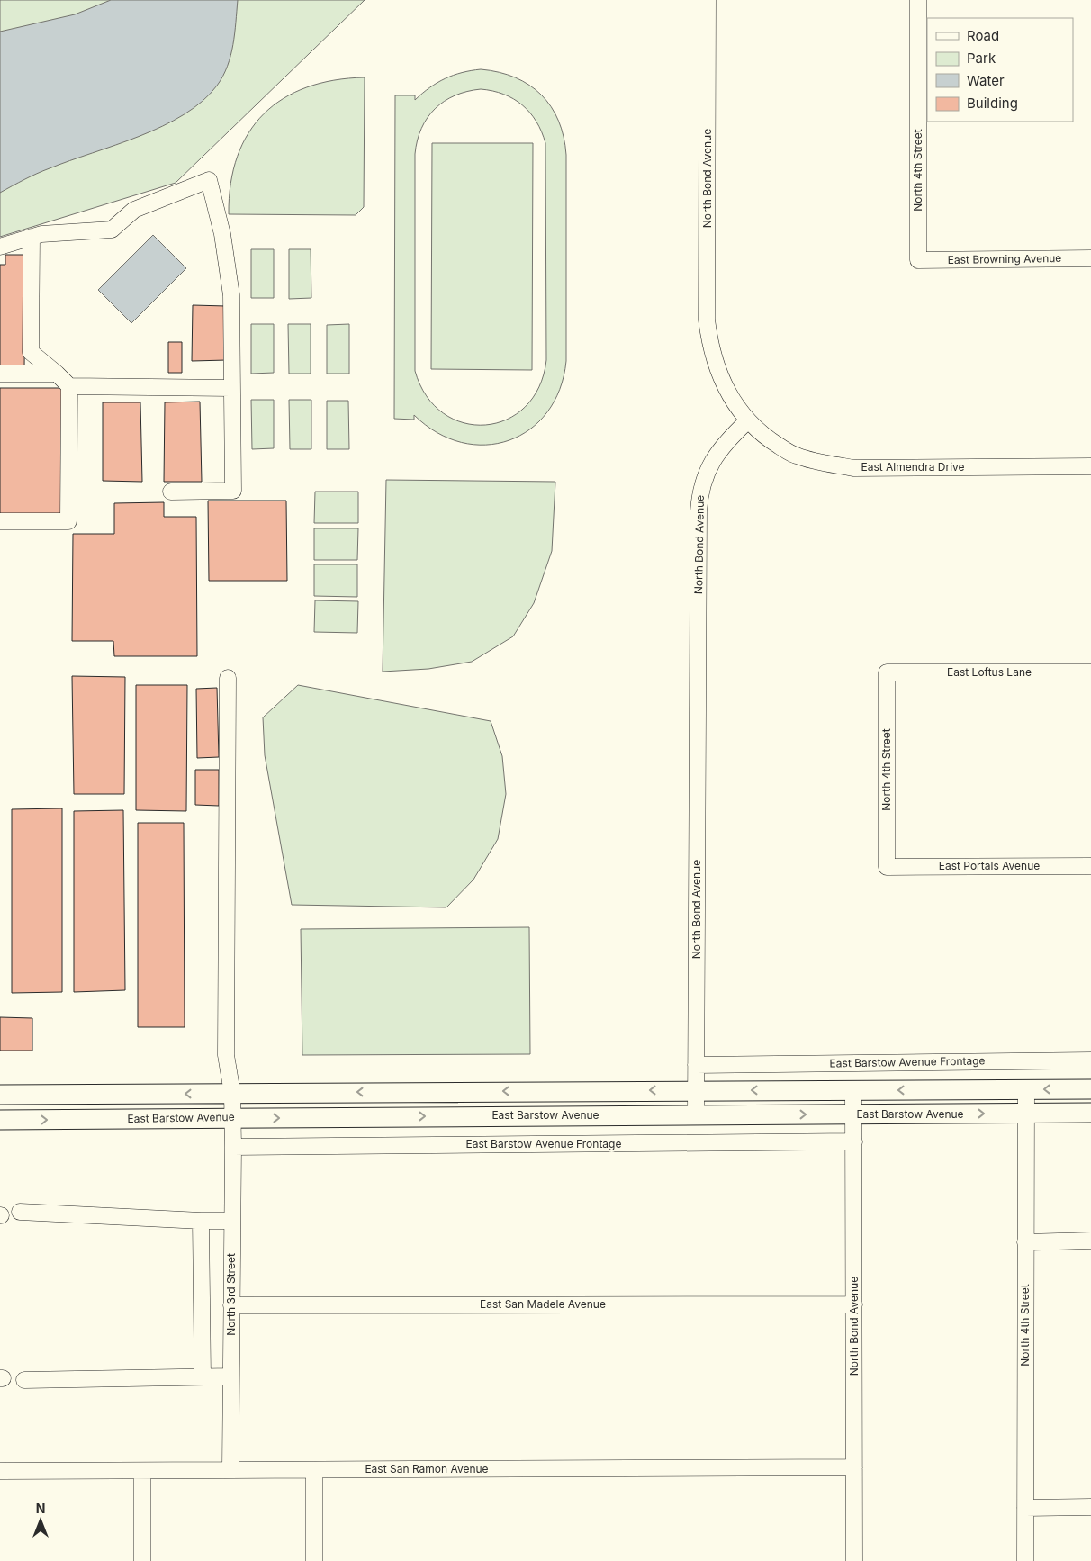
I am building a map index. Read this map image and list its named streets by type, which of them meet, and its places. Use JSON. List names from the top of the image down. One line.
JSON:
{"streets":{"main road":["East Barstow Avenue"],"street":["North 4th Street","North Bond Avenue","East Browning Avenue","East Almendra Drive","East Loftus Lane","East Portals Avenue","East Barstow Avenue Frontage","North 3rd Street","East San Madele Avenue","East San Ramon Avenue"]},"crossings":[["North 4th Street","East Browning Avenue"],["North 4th Street","East Loftus Lane"],["North 4th Street","East Portals Avenue"],["North 4th Street","East Barstow Avenue"],["North Bond Avenue","East Almendra Drive"],["North Bond Avenue","East Barstow Avenue Frontage"],["North Bond Avenue","East Barstow Avenue"],["North Bond Avenue","East San Madele Avenue"],["North Bond Avenue","East San Ramon Avenue"],["East Barstow Avenue Frontage","North 3rd Street"],["East Barstow Avenue","North 3rd Street"],["North 3rd Street","East San Madele Avenue"],["North 3rd Street","East San Ramon Avenue"]],"legend":["Road","Park","Water","Building"],"north":"top"}
